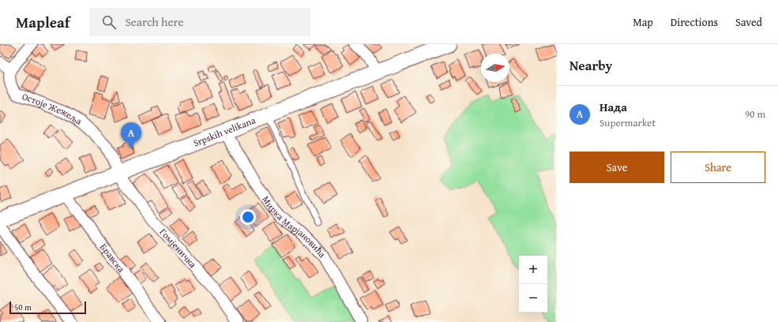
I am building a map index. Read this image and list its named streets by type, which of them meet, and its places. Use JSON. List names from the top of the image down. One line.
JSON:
{"streets":{"main road":["Srpskih velikana"],"street":["Остоје Жежеља","Мирка Марјановића","Гомјеничка","Бравска"]},"crossings":[["Остоје Жежеља","Srpskih velikana"],["Остоје Жежеља","Гомјеничка"],["Srpskih velikana","Мирка Марјановића"],["Srpskih velikana","Гомјеничка"],["Srpskih velikana","Бравска"]],"scale_bar":"50 m","north":"right","page":{"header":"Mapleaf","search":"Search here","nav":["Map","Directions","Saved"],"heading":"Nearby","list":[{"mark":"A","name":"Нада","note":"Supermarket","value":"90 m"}],"pins":"A","buttons":["Save","Share"],"map_buttons":["+","−"],"scale":"50 m"}}
